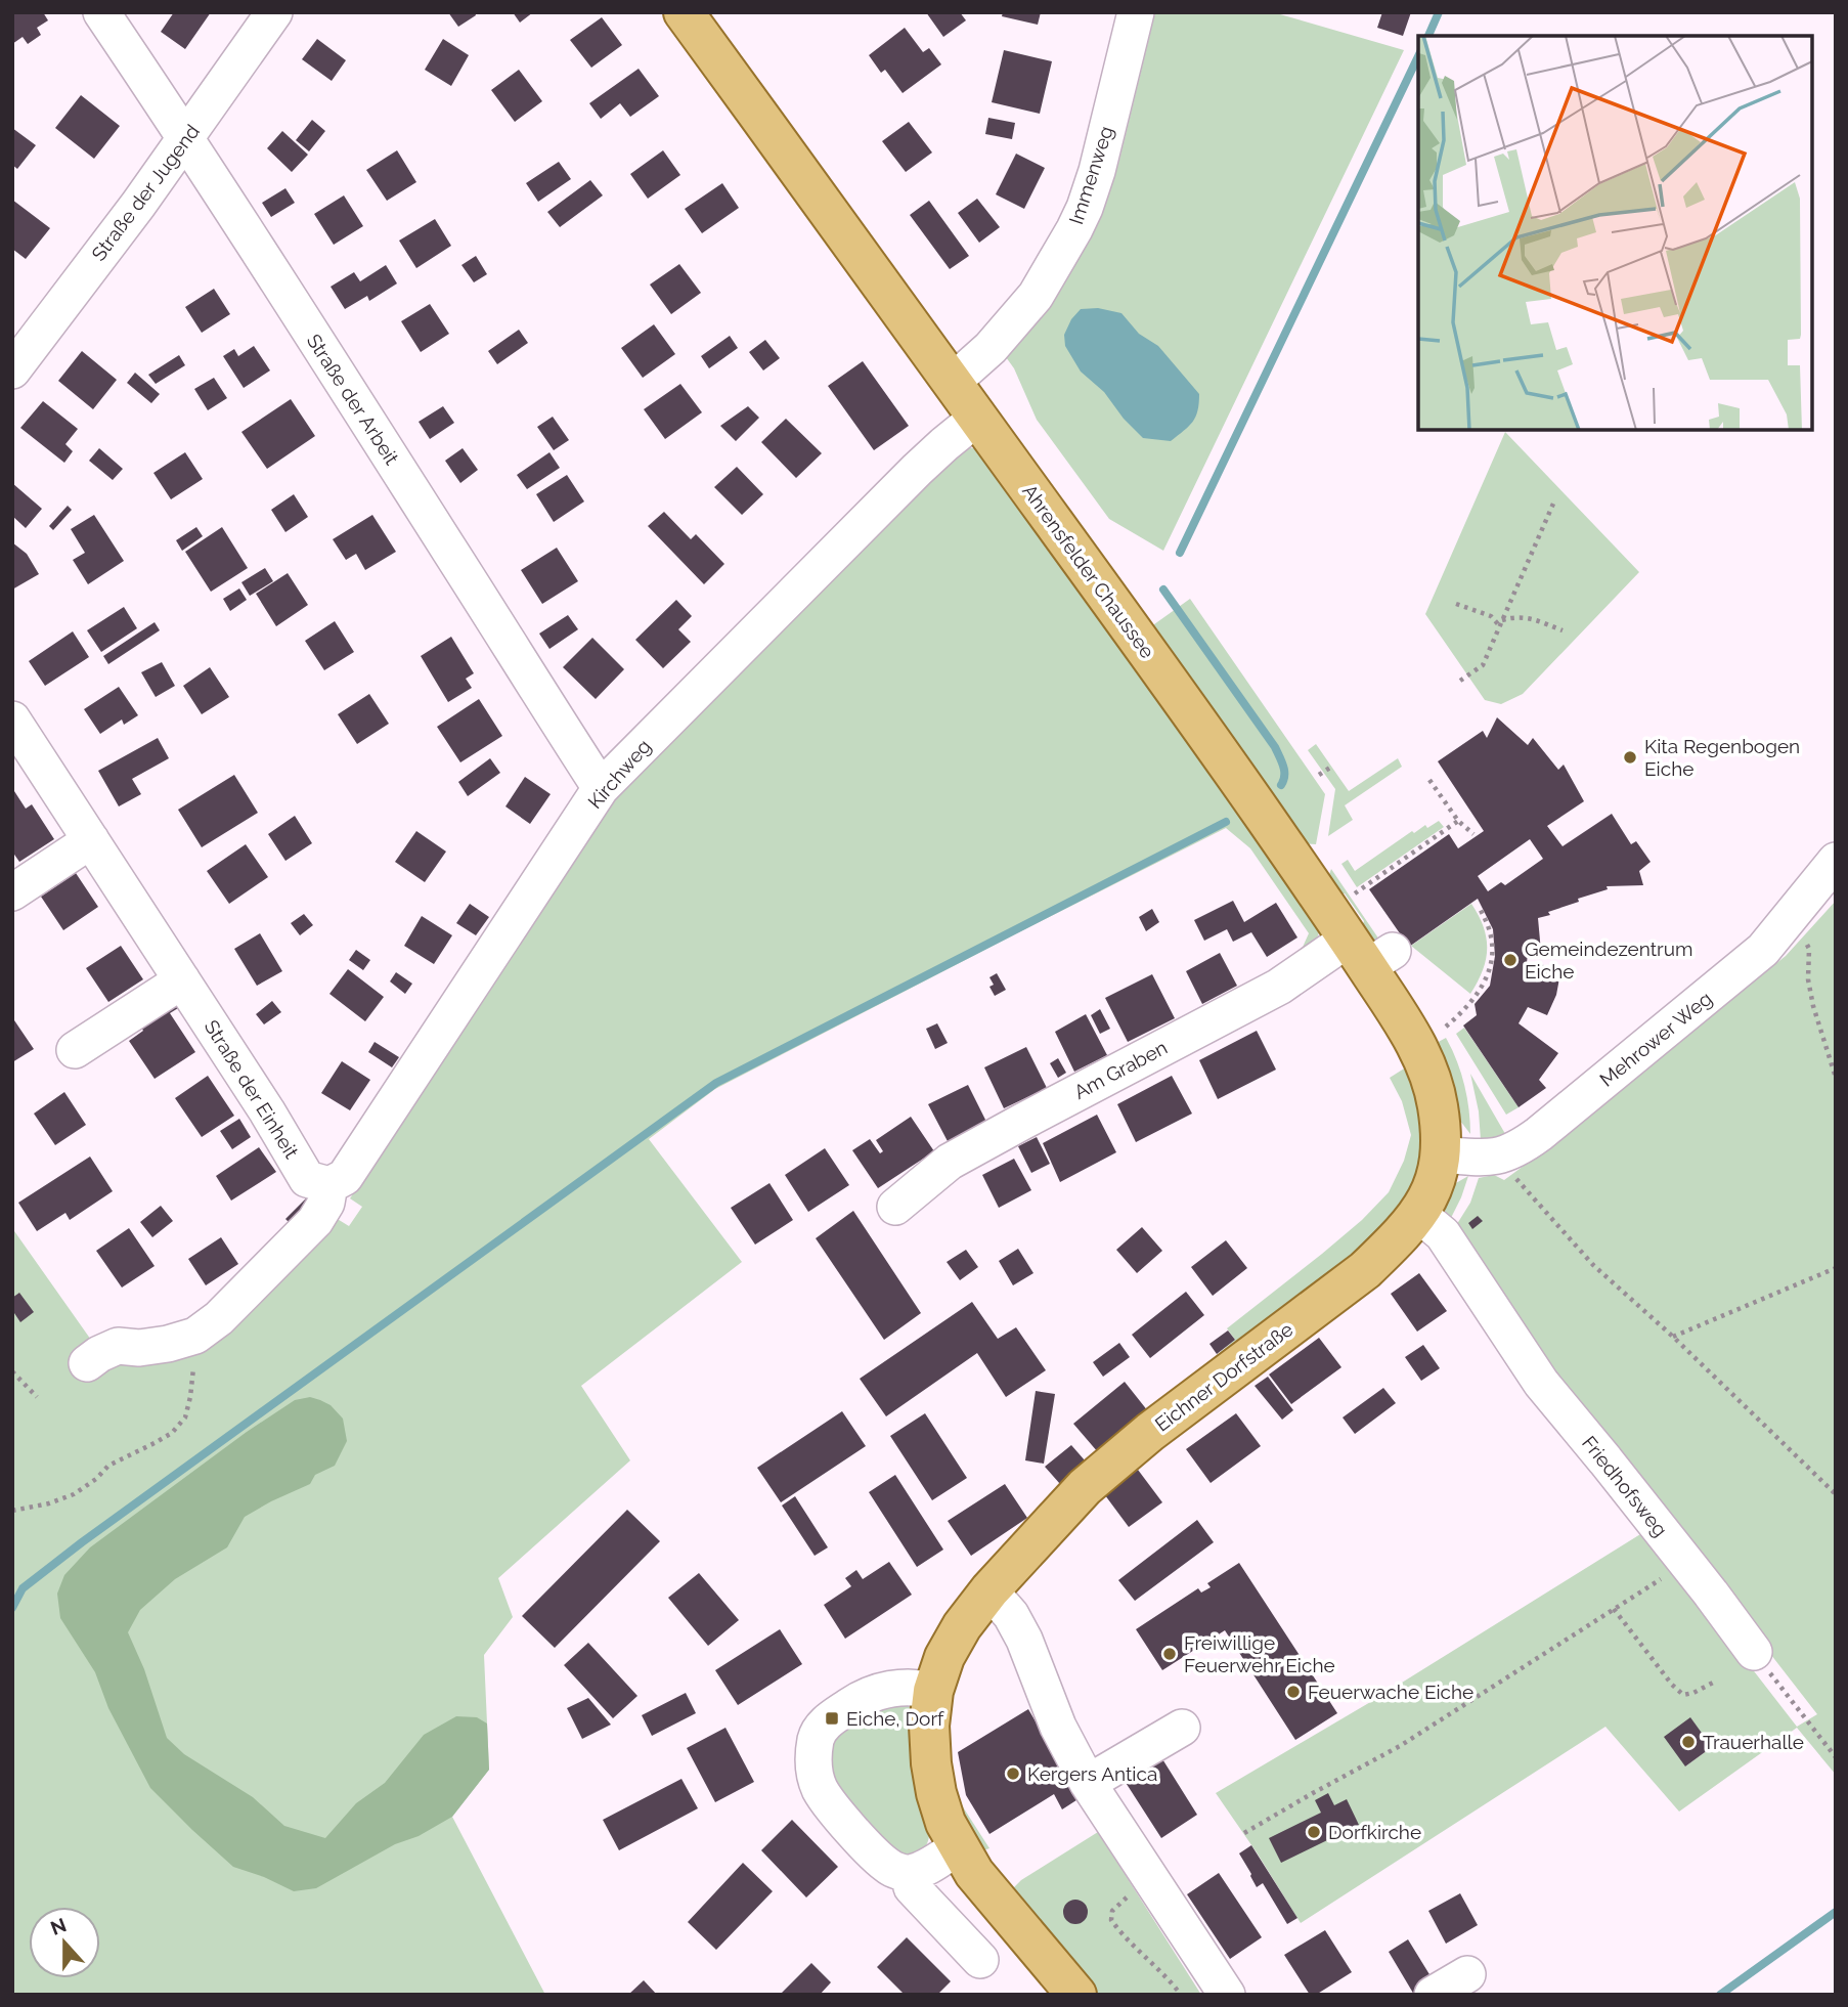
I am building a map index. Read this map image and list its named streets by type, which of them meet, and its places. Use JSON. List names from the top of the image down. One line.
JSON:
{"streets":{"main road":["Ahrensfelder Chaussee","Eichner Dorfstraße"],"street":["Immenweg","Straße der Jugend","Straße der Arbeit","Kirchweg","Mehrower Weg","Am Graben","Straße der Einheit","Friedhofsweg"]},"crossings":[["Immenweg","Ahrensfelder Chaussee"],["Straße der Jugend","Straße der Arbeit"],["Straße der Arbeit","Kirchweg"],["Ahrensfelder Chaussee","Kirchweg"],["Ahrensfelder Chaussee","Mehrower Weg"],["Ahrensfelder Chaussee","Am Graben"],["Ahrensfelder Chaussee","Eichner Dorfstraße"],["Kirchweg","Straße der Einheit"],["Mehrower Weg","Eichner Dorfstraße"],["Eichner Dorfstraße","Friedhofsweg"]],"places":{"other":["Kita Regenbogen Eiche","Gemeindezentrum Eiche","Freiwillige Feuerwehr Eiche","Feuerwache Eiche","Trauerhalle","Kergers Antica","Dorfkirche"],"transit":["Eiche, Dorf"]},"north":"top"}
